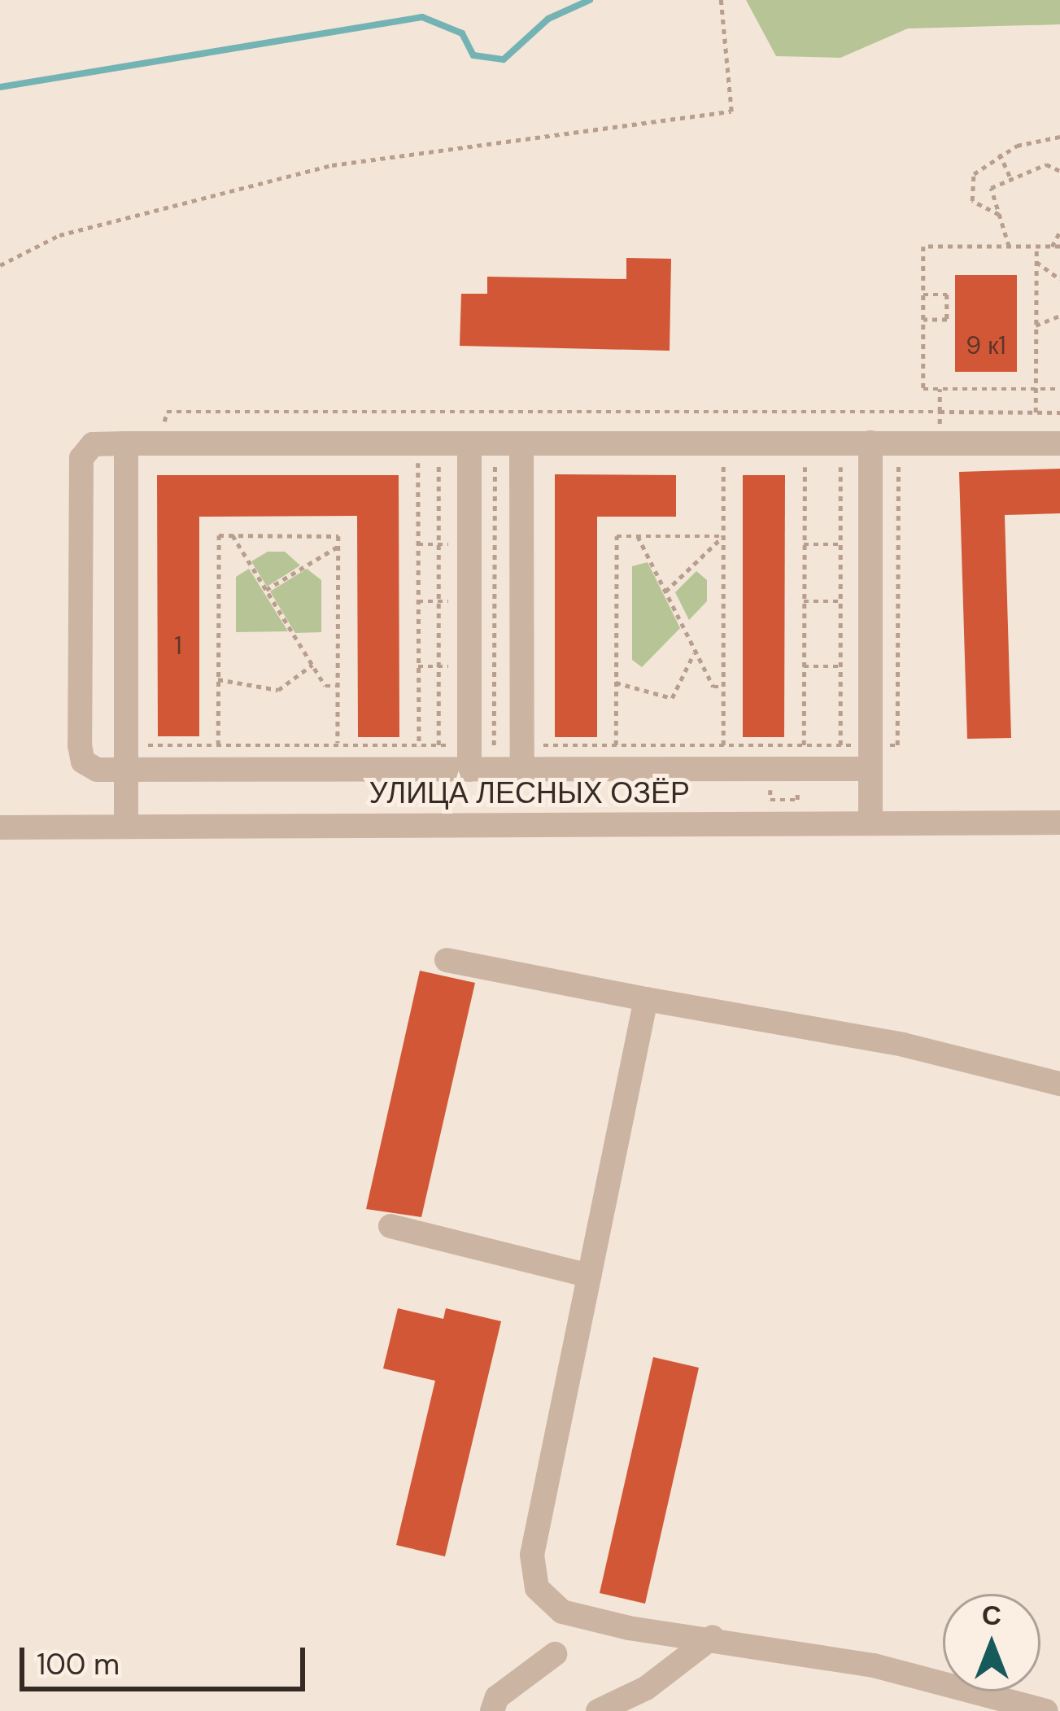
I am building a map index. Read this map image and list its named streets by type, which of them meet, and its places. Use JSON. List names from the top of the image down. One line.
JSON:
{"streets":{"street":["УЛИЦА ЛЕСНЫХ ОЗЁР"]},"house_numbers":["9 к1","1"],"scale_bar":"100 m","north":"top"}
